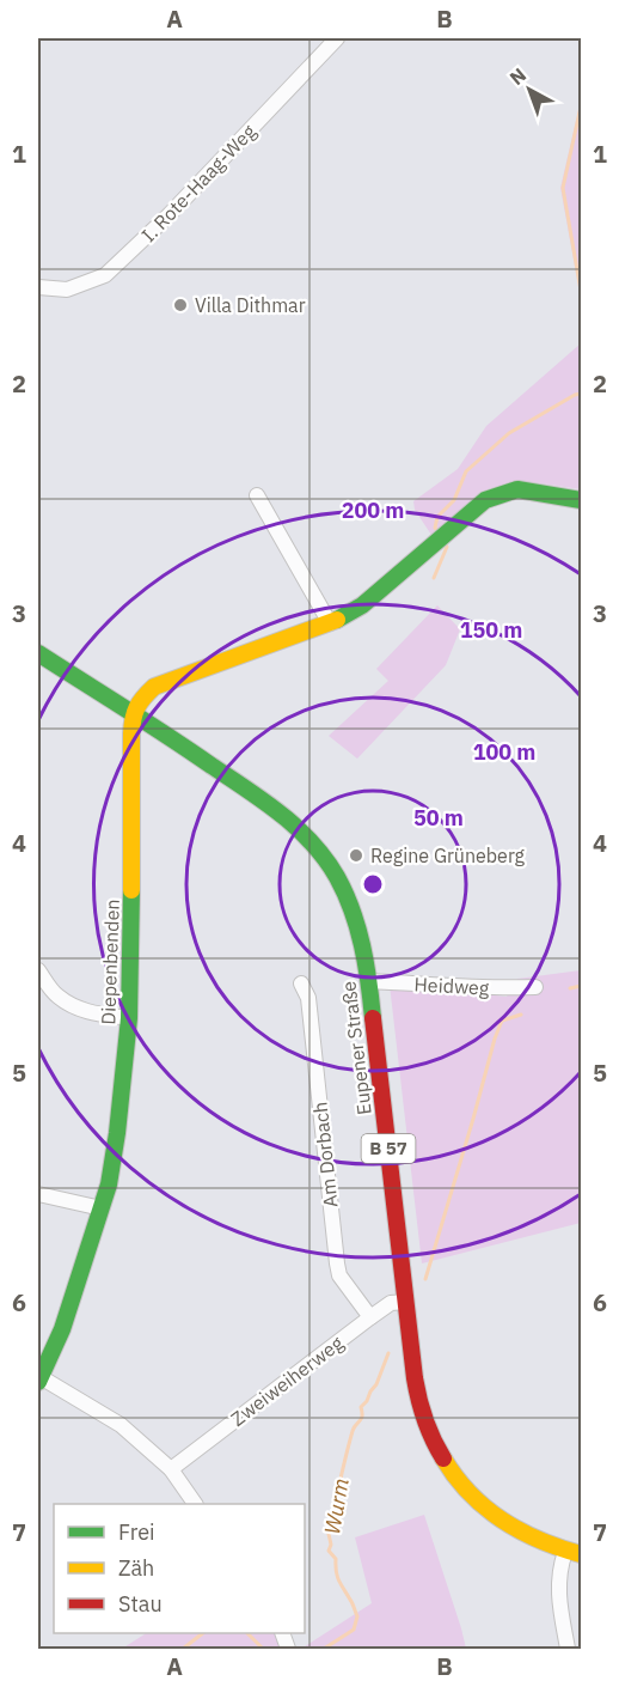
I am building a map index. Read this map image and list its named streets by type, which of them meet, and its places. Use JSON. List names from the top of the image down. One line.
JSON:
{"streets":{"street":["I. Rote-Haag-Weg","Diepenbenden","Heidweg","Eupener Straße","B 57","Am Dorbach","Zweiweiherweg"]},"crossings":[["Diepenbenden","Eupener Straße"],["Heidweg","Eupener Straße"],["Eupener Straße","Zweiweiherweg"],["Am Dorbach","Zweiweiherweg"]],"water":["Wurm"],"places":["Villa Dithmar","Regine Grüneberg"],"legend":["Frei","Zäh","Stau"],"north":"top left","grid":{"columns":["A","B"],"rows":["1","2","3","4","5","6","7"]},"rings":["200 m","150 m","100 m","50 m"]}
